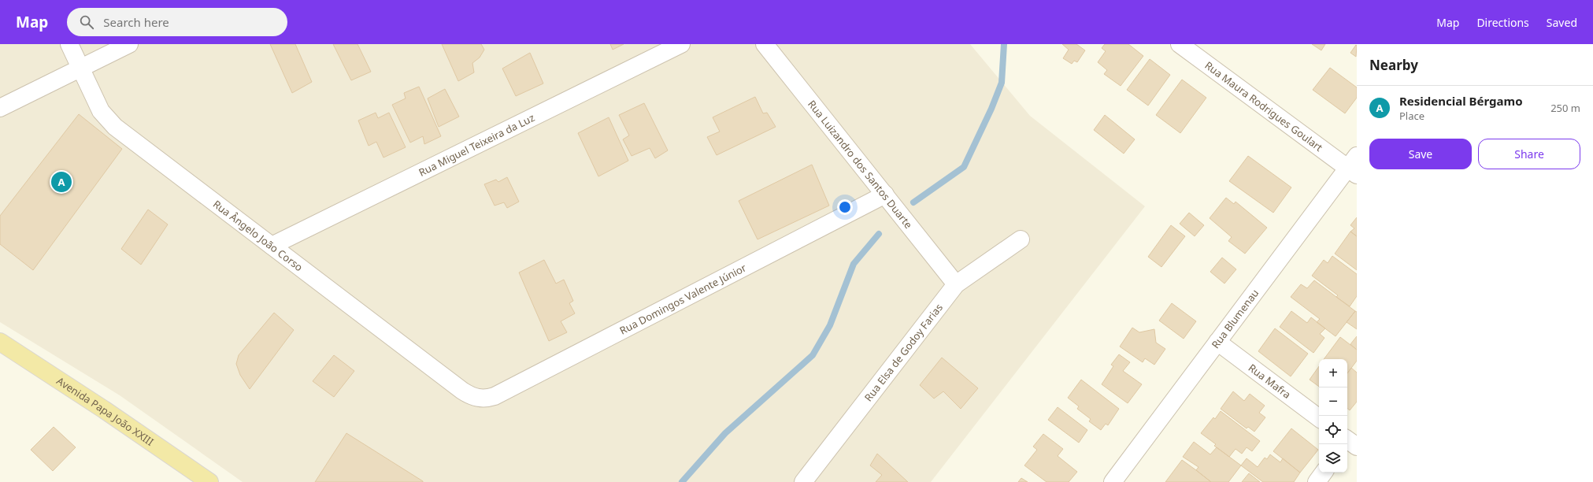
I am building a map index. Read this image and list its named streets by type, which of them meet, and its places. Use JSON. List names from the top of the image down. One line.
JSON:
{"streets":{"main road":["Avenida Papa João XXIII"],"street":["Rua Maura Rodrigues Goulart","Rua Miguel Teixeira da Luz","Rua Luizandro dos Santos Duarte","Rua Ângelo João Corso","Rua Domingos Valente Júnior","Rua Blumenau","Rua Elsa de Godoy Farias","Rua Mafra"]},"crossings":[["Rua Maura Rodrigues Goulart","Rua Blumenau"],["Rua Miguel Teixeira da Luz","Rua Ângelo João Corso"],["Rua Luizandro dos Santos Duarte","Rua Domingos Valente Júnior"],["Rua Luizandro dos Santos Duarte","Rua Elsa de Godoy Farias"],["Rua Ângelo João Corso","Rua Domingos Valente Júnior"],["Rua Blumenau","Rua Mafra"]],"page":{"header":"Map","search":"Search here","nav":["Map","Directions","Saved"],"heading":"Nearby","list":[{"mark":"A","name":"Residencial Bérgamo","note":"Place","value":"250 m"}],"buttons":["Save","Share"],"pins":"A","map_buttons":["+","−"]}}
